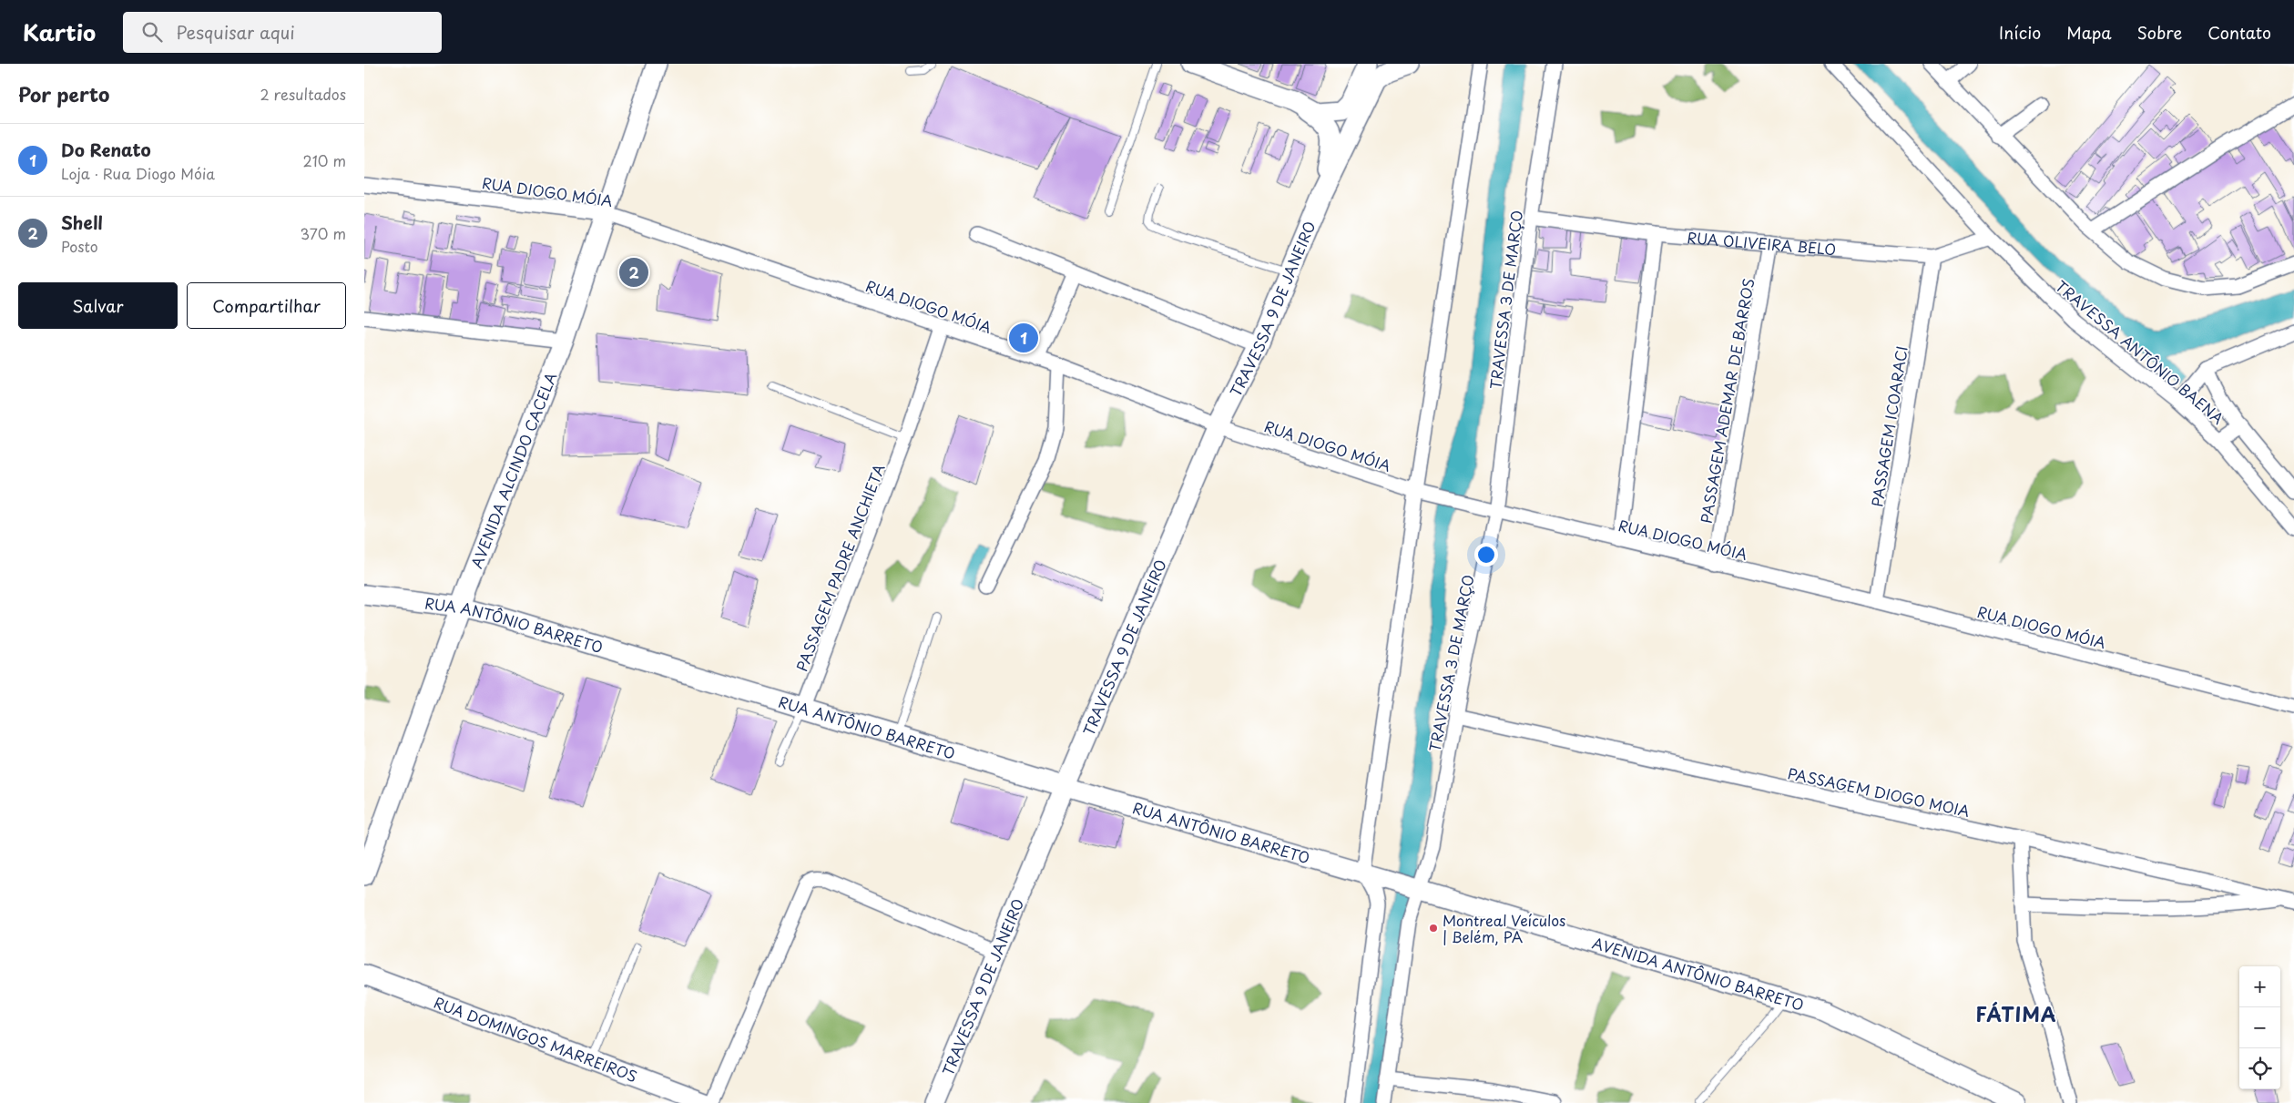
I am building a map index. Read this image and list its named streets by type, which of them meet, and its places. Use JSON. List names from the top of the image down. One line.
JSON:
{"streets":{"main road":["TRAVESSA 9 DE JANEIRO","AVENIDA ALCINDO CACELA","RUA ANTÔNIO BARRETO","AVENIDA ANTÔNIO BARRETO","RUA DOMINGOS MARREIROS"],"street":["RUA DIOGO MÓIA","RUA OLIVEIRA BELO","TRAVESSA 3 DE MARÇO","TRAVESSA ANTÔNIO BAENA","PASSAGEM ADEMAR DE BARROS","PASSAGEM ICOARACI","PASSAGEM PADRE ANCHIETA","PASSAGEM DIOGO MOIA"]},"crossings":[["RUA DIOGO MÓIA","TRAVESSA 3 DE MARÇO"],["RUA DIOGO MÓIA","TRAVESSA 9 DE JANEIRO"],["RUA DIOGO MÓIA","PASSAGEM ADEMAR DE BARROS"],["RUA DIOGO MÓIA","PASSAGEM ICOARACI"],["RUA DIOGO MÓIA","AVENIDA ALCINDO CACELA"],["RUA DIOGO MÓIA","PASSAGEM PADRE ANCHIETA"],["RUA OLIVEIRA BELO","TRAVESSA 3 DE MARÇO"],["RUA OLIVEIRA BELO","TRAVESSA ANTÔNIO BAENA"],["RUA OLIVEIRA BELO","PASSAGEM ADEMAR DE BARROS"],["RUA OLIVEIRA BELO","PASSAGEM ICOARACI"],["TRAVESSA 3 DE MARÇO","PASSAGEM DIOGO MOIA"],["TRAVESSA 3 DE MARÇO","AVENIDA ANTÔNIO BARRETO"],["TRAVESSA 9 DE JANEIRO","RUA ANTÔNIO BARRETO"],["AVENIDA ALCINDO CACELA","RUA ANTÔNIO BARRETO"],["PASSAGEM PADRE ANCHIETA","RUA ANTÔNIO BARRETO"],["RUA ANTÔNIO BARRETO","AVENIDA ANTÔNIO BARRETO"]],"districts":["FÁTIMA"],"places":["Montreal Veículos | Belém, PA"],"page":{"header":"Kartio","search":"Pesquisar aqui","nav":["Início","Mapa","Sobre","Contato"],"heading":["Por perto","2 resultados"],"list":[{"mark":"1","name":"Do Renato","note":"Loja · Rua Diogo Móia","value":"210 m"},{"mark":"2","name":"Shell","note":"Posto","value":"370 m"}],"pins":["2","1"],"buttons":["Salvar","Compartilhar"],"map_buttons":["+","−"]}}
